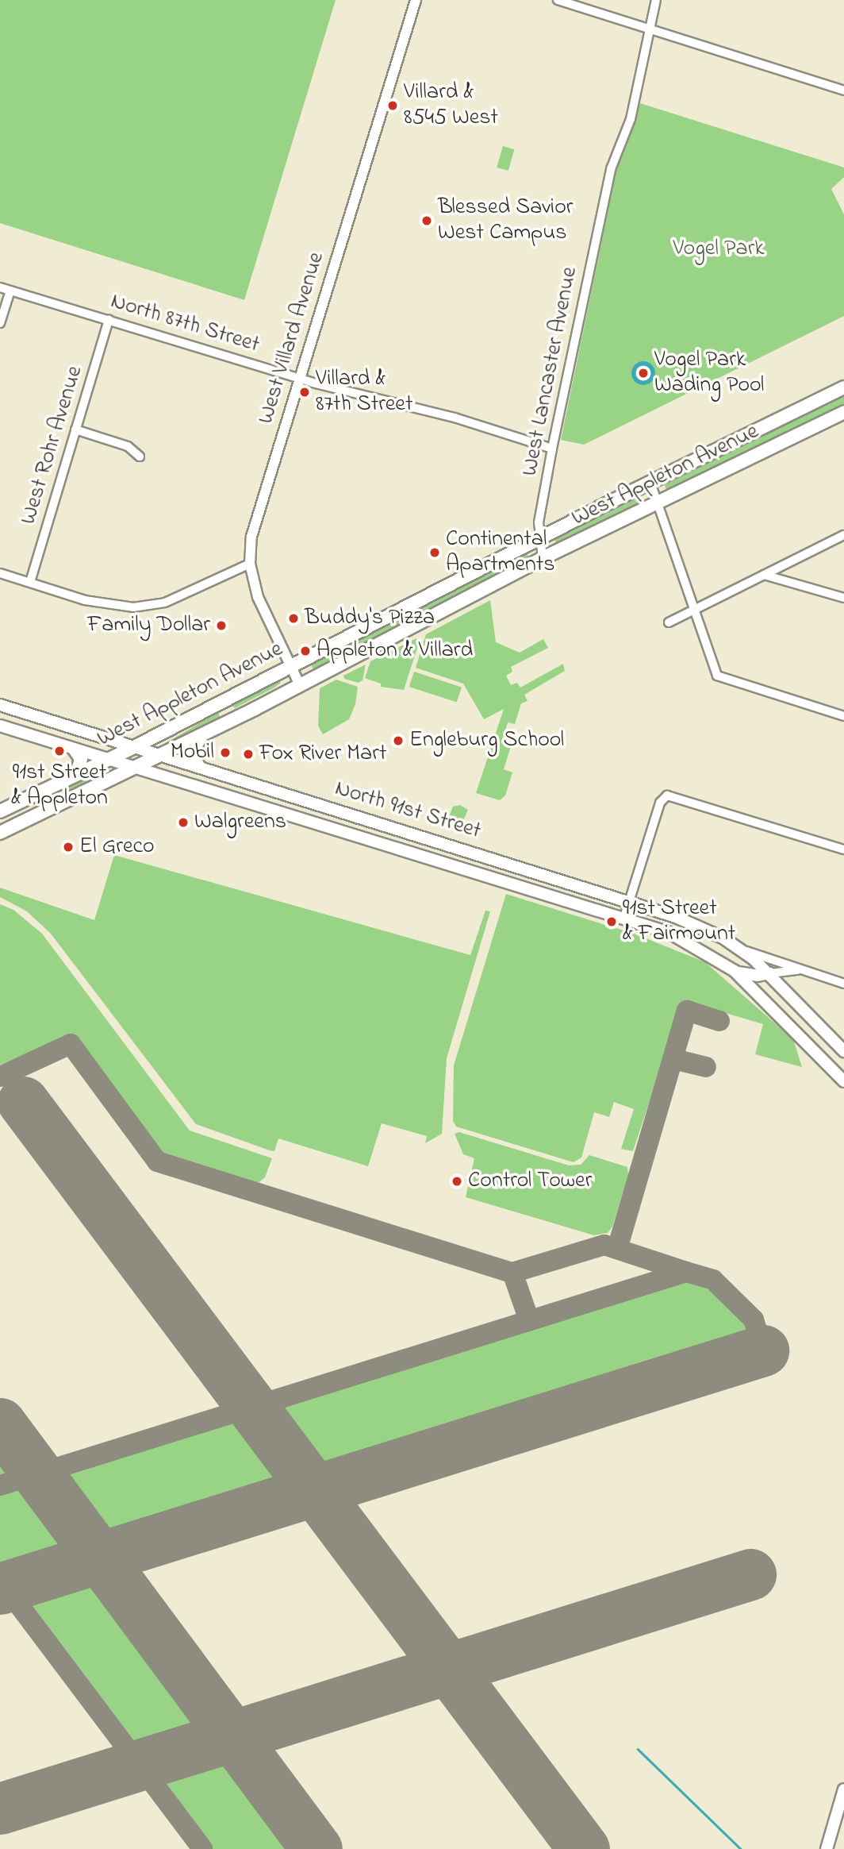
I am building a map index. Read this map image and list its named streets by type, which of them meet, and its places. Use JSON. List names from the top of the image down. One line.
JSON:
{"streets":{"main road":["West Appleton Avenue","North 91st Street"],"street":["North 87th Street","West Villard Avenue","West Lancaster Avenue","West Rohr Avenue"]},"crossings":[["North 87th Street","West Villard Avenue"],["North 87th Street","West Lancaster Avenue"],["North 87th Street","West Rohr Avenue"],["West Villard Avenue","West Appleton Avenue"],["West Lancaster Avenue","West Appleton Avenue"],["West Appleton Avenue","North 91st Street"]],"parks":["Vogel Park"],"places":["Villard & 8545 West","Blessed Savior West Campus","Vogel Park Wading Pool","Villard & 87th Street","Continental Apartments","Buddy's Pizza","Family Dollar","Appleton & Villard","Engleburg School","91st Street & Appleton","Mobil","Fox River Mart","Walgreens","El Greco","91st Street & Fairmount","Control Tower"]}
